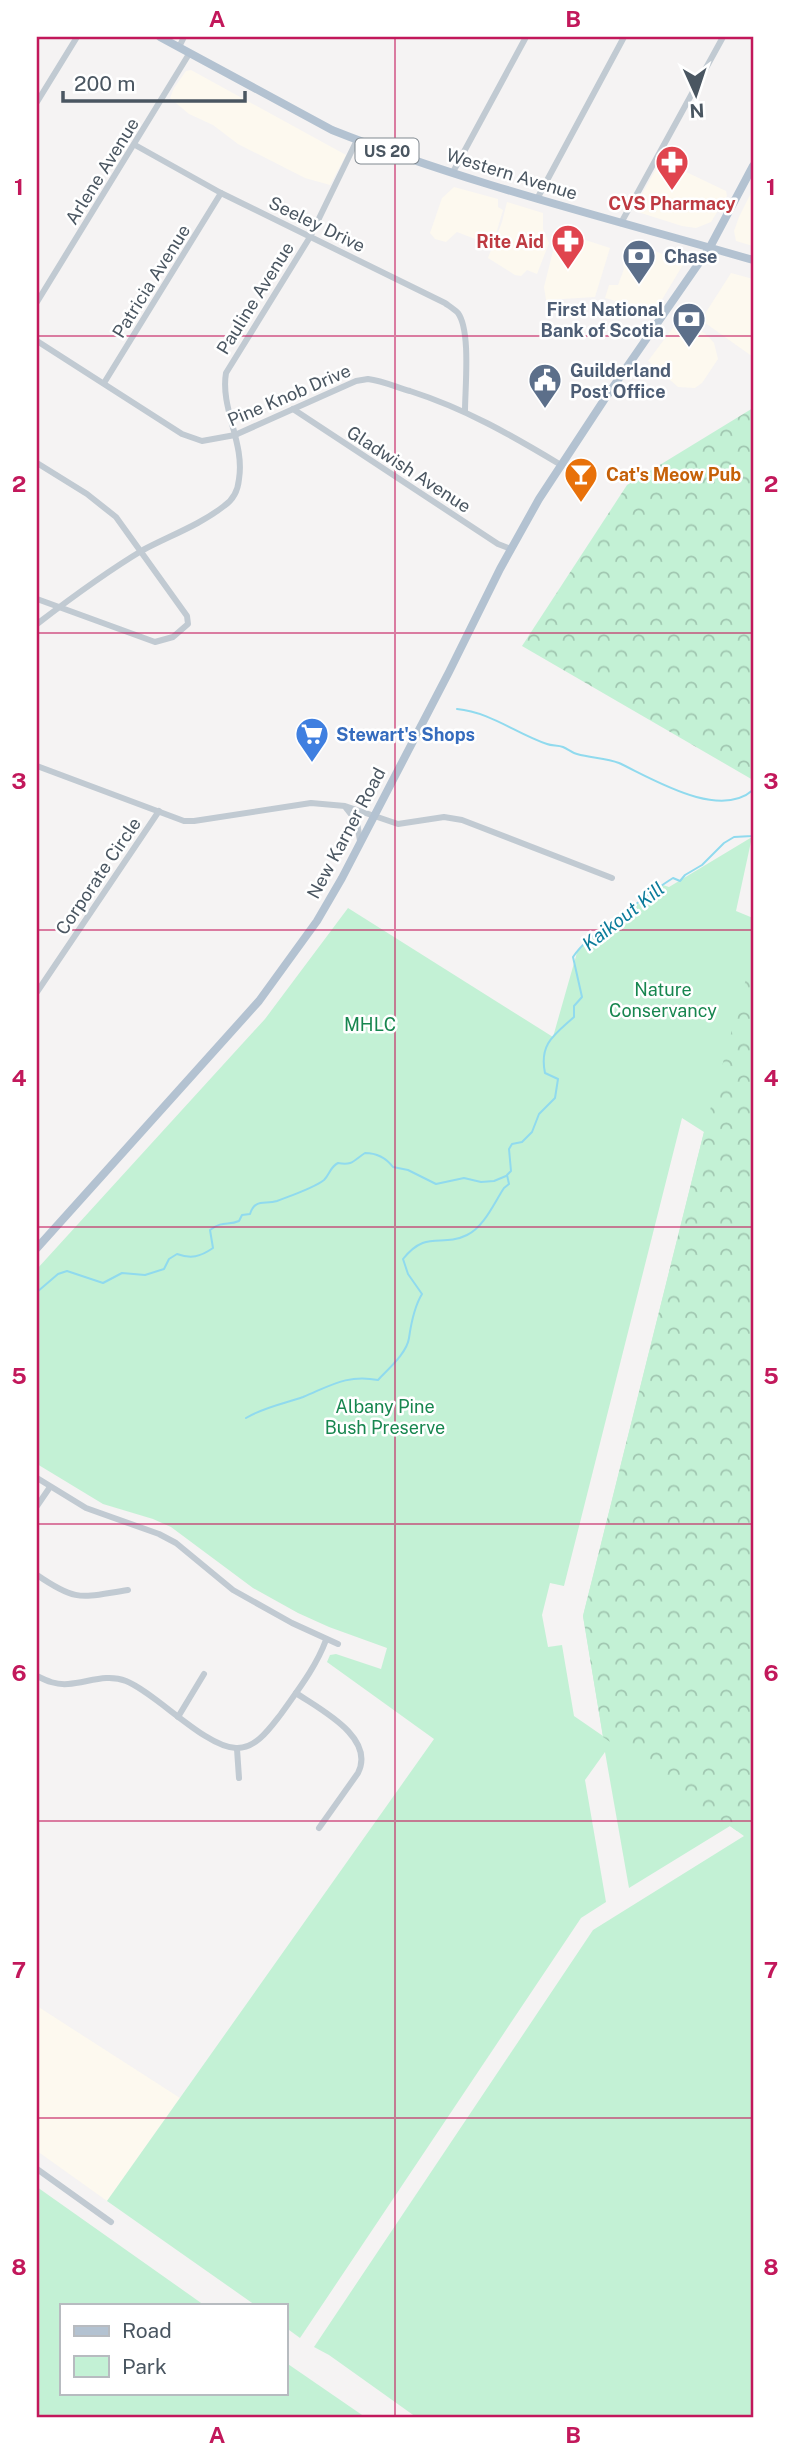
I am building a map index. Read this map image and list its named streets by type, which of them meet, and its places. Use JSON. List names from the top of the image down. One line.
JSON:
{"streets":{"main road":["US 20","Western Avenue","New Karner Road"],"street":["Arlene Avenue","Seeley Drive","Patricia Avenue","Pauline Avenue","Pine Knob Drive","Gladwish Avenue","Corporate Circle"]},"crossings":[["Arlene Avenue","Western Avenue"],["Arlene Avenue","Seeley Drive"],["Western Avenue","Pauline Avenue"],["Western Avenue","New Karner Road"],["Seeley Drive","Patricia Avenue"],["Seeley Drive","Pauline Avenue"],["Seeley Drive","Pine Knob Drive"],["Patricia Avenue","Pine Knob Drive"],["Pauline Avenue","Pine Knob Drive"],["Pine Knob Drive","Gladwish Avenue"],["Pine Knob Drive","New Karner Road"],["Gladwish Avenue","New Karner Road"],["New Karner Road","Corporate Circle"]],"water":["Kaikout Kill"],"parks":["Nature Conservancy","MHLC","Albany Pine Bush Preserve"],"places":{"pharmacy":["CVS Pharmacy","Rite Aid"],"bank":["Chase","First National Bank of Scotia"],"public building":["Guilderland Post Office"],"bar":["Cat's Meow Pub"],"supermarket":["Stewart's Shops"]},"legend":["Road","Park"],"scale_bar":"200 m","north":"bottom","grid":{"columns":["A","B"],"rows":["1","2","3","4","5","6","7","8"]}}
